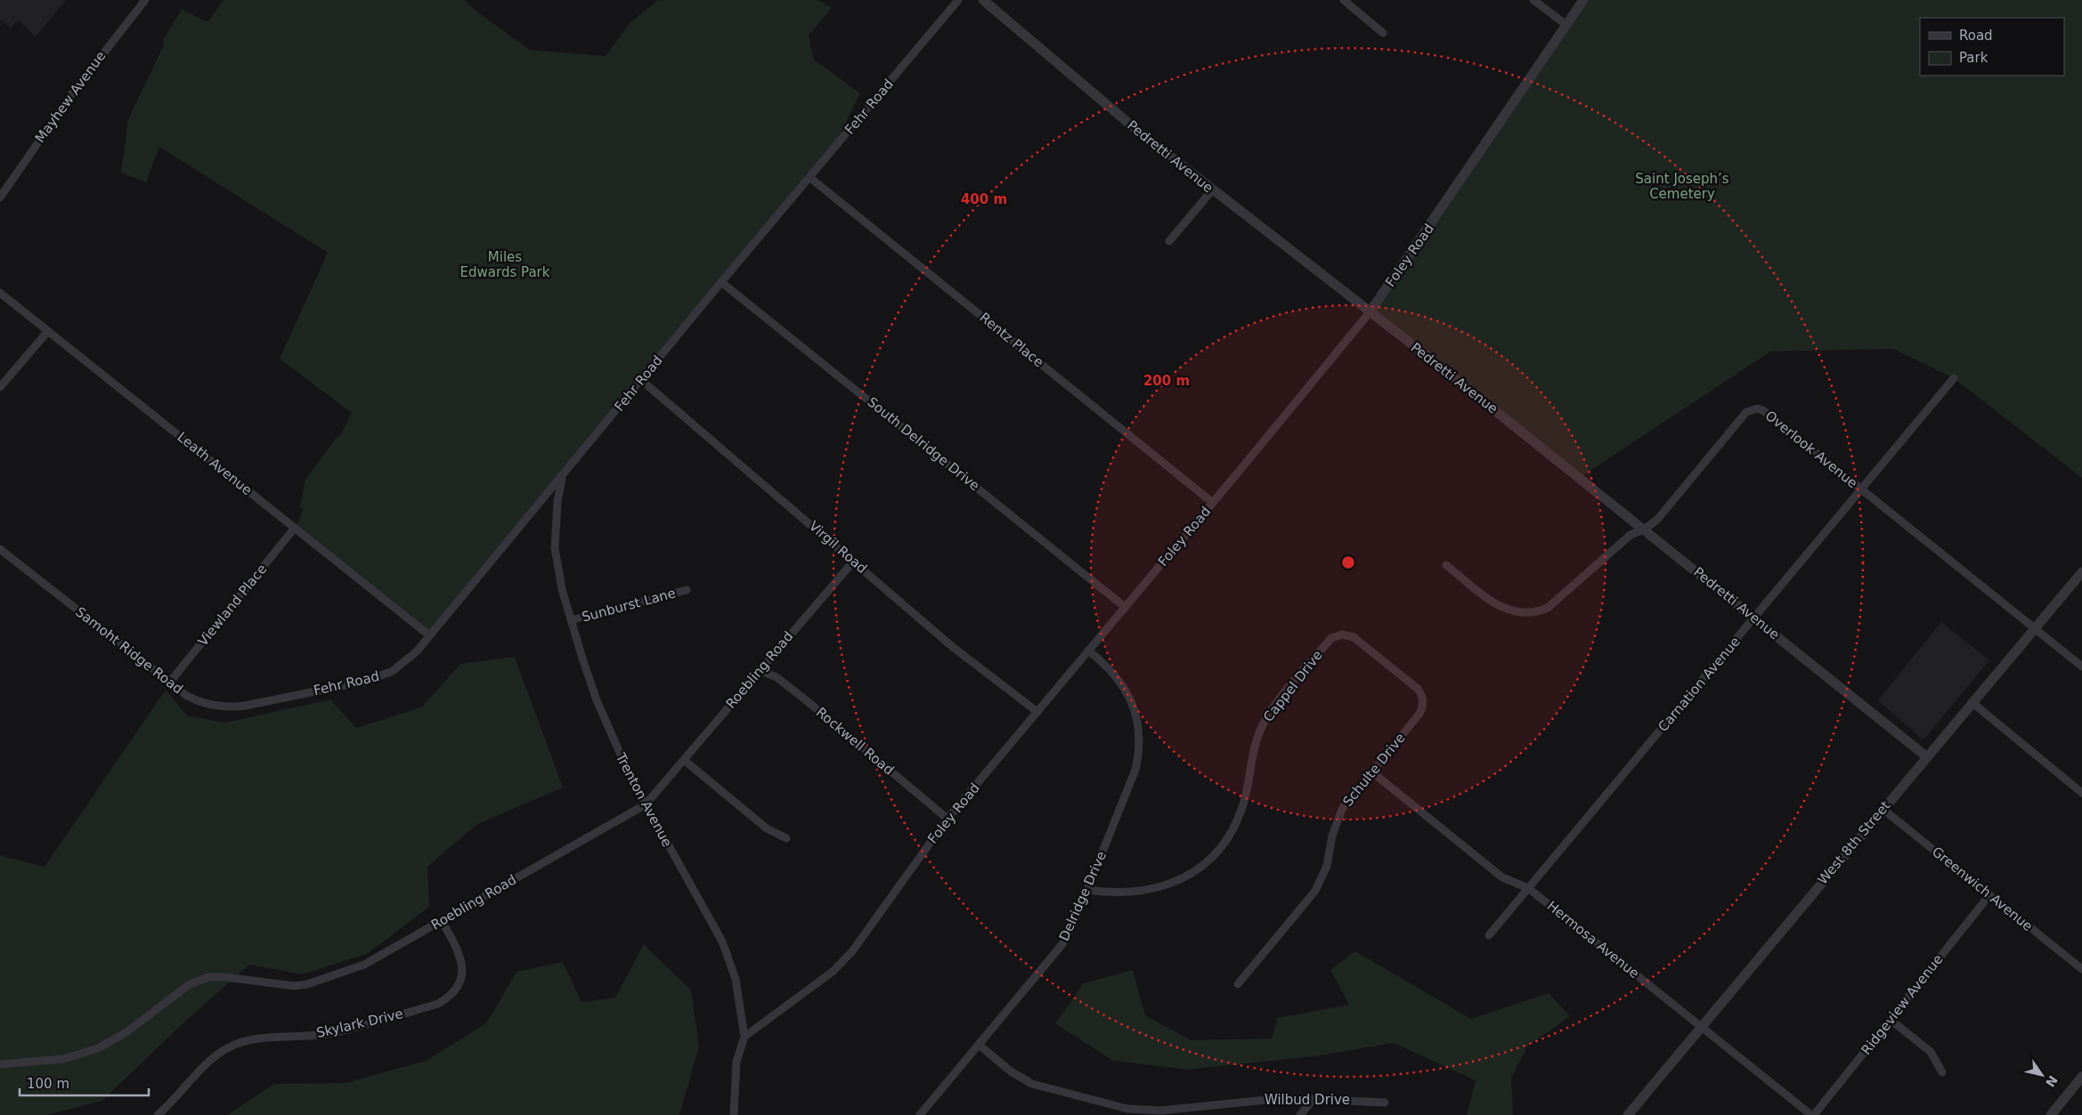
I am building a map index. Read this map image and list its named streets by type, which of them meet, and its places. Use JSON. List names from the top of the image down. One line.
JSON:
{"streets":{"street":["Mayhew Avenue","Fehr Road","Pedretti Avenue","Foley Road","Rentz Place","South Delridge Drive","Overlook Avenue","Leath Avenue","Virgil Road","Viewland Place","Sunburst Lane","Samoht Ridge Road","Roebling Road","Carnation Avenue","Cappel Drive","Rockwell Road","Schulte Drive","Trenton Avenue","West 8th Street","Greenwich Avenue","Delridge Drive","Hermosa Avenue","Ridgeview Avenue","Skylark Drive","Wilbud Drive"]},"crossings":[["Fehr Road","Rentz Place"],["Fehr Road","South Delridge Drive"],["Fehr Road","Leath Avenue"],["Fehr Road","Virgil Road"],["Fehr Road","Samoht Ridge Road"],["Fehr Road","Trenton Avenue"],["Pedretti Avenue","Foley Road"],["Pedretti Avenue","Overlook Avenue"],["Pedretti Avenue","Carnation Avenue"],["Pedretti Avenue","West 8th Street"],["Foley Road","Rentz Place"],["Foley Road","South Delridge Drive"],["Foley Road","Virgil Road"],["Foley Road","Rockwell Road"],["Foley Road","Trenton Avenue"],["Foley Road","Delridge Drive"],["Overlook Avenue","Carnation Avenue"],["Overlook Avenue","West 8th Street"],["Leath Avenue","Viewland Place"],["Virgil Road","Roebling Road"],["Viewland Place","Samoht Ridge Road"],["Sunburst Lane","Trenton Avenue"],["Roebling Road","Rockwell Road"],["Roebling Road","Trenton Avenue"],["Roebling Road","Skylark Drive"],["Carnation Avenue","Hermosa Avenue"],["Cappel Drive","Schulte Drive"],["Cappel Drive","Delridge Drive"],["Schulte Drive","Hermosa Avenue"],["West 8th Street","Greenwich Avenue"],["West 8th Street","Hermosa Avenue"],["Greenwich Avenue","Ridgeview Avenue"],["Delridge Drive","Wilbud Drive"],["Hermosa Avenue","Ridgeview Avenue"]],"parks":["Saint Joseph’s Cemetery","Miles Edwards Park"],"legend":["Road","Park"],"scale_bar":"100 m","north":"bottom right","rings":["400 m","200 m"]}
